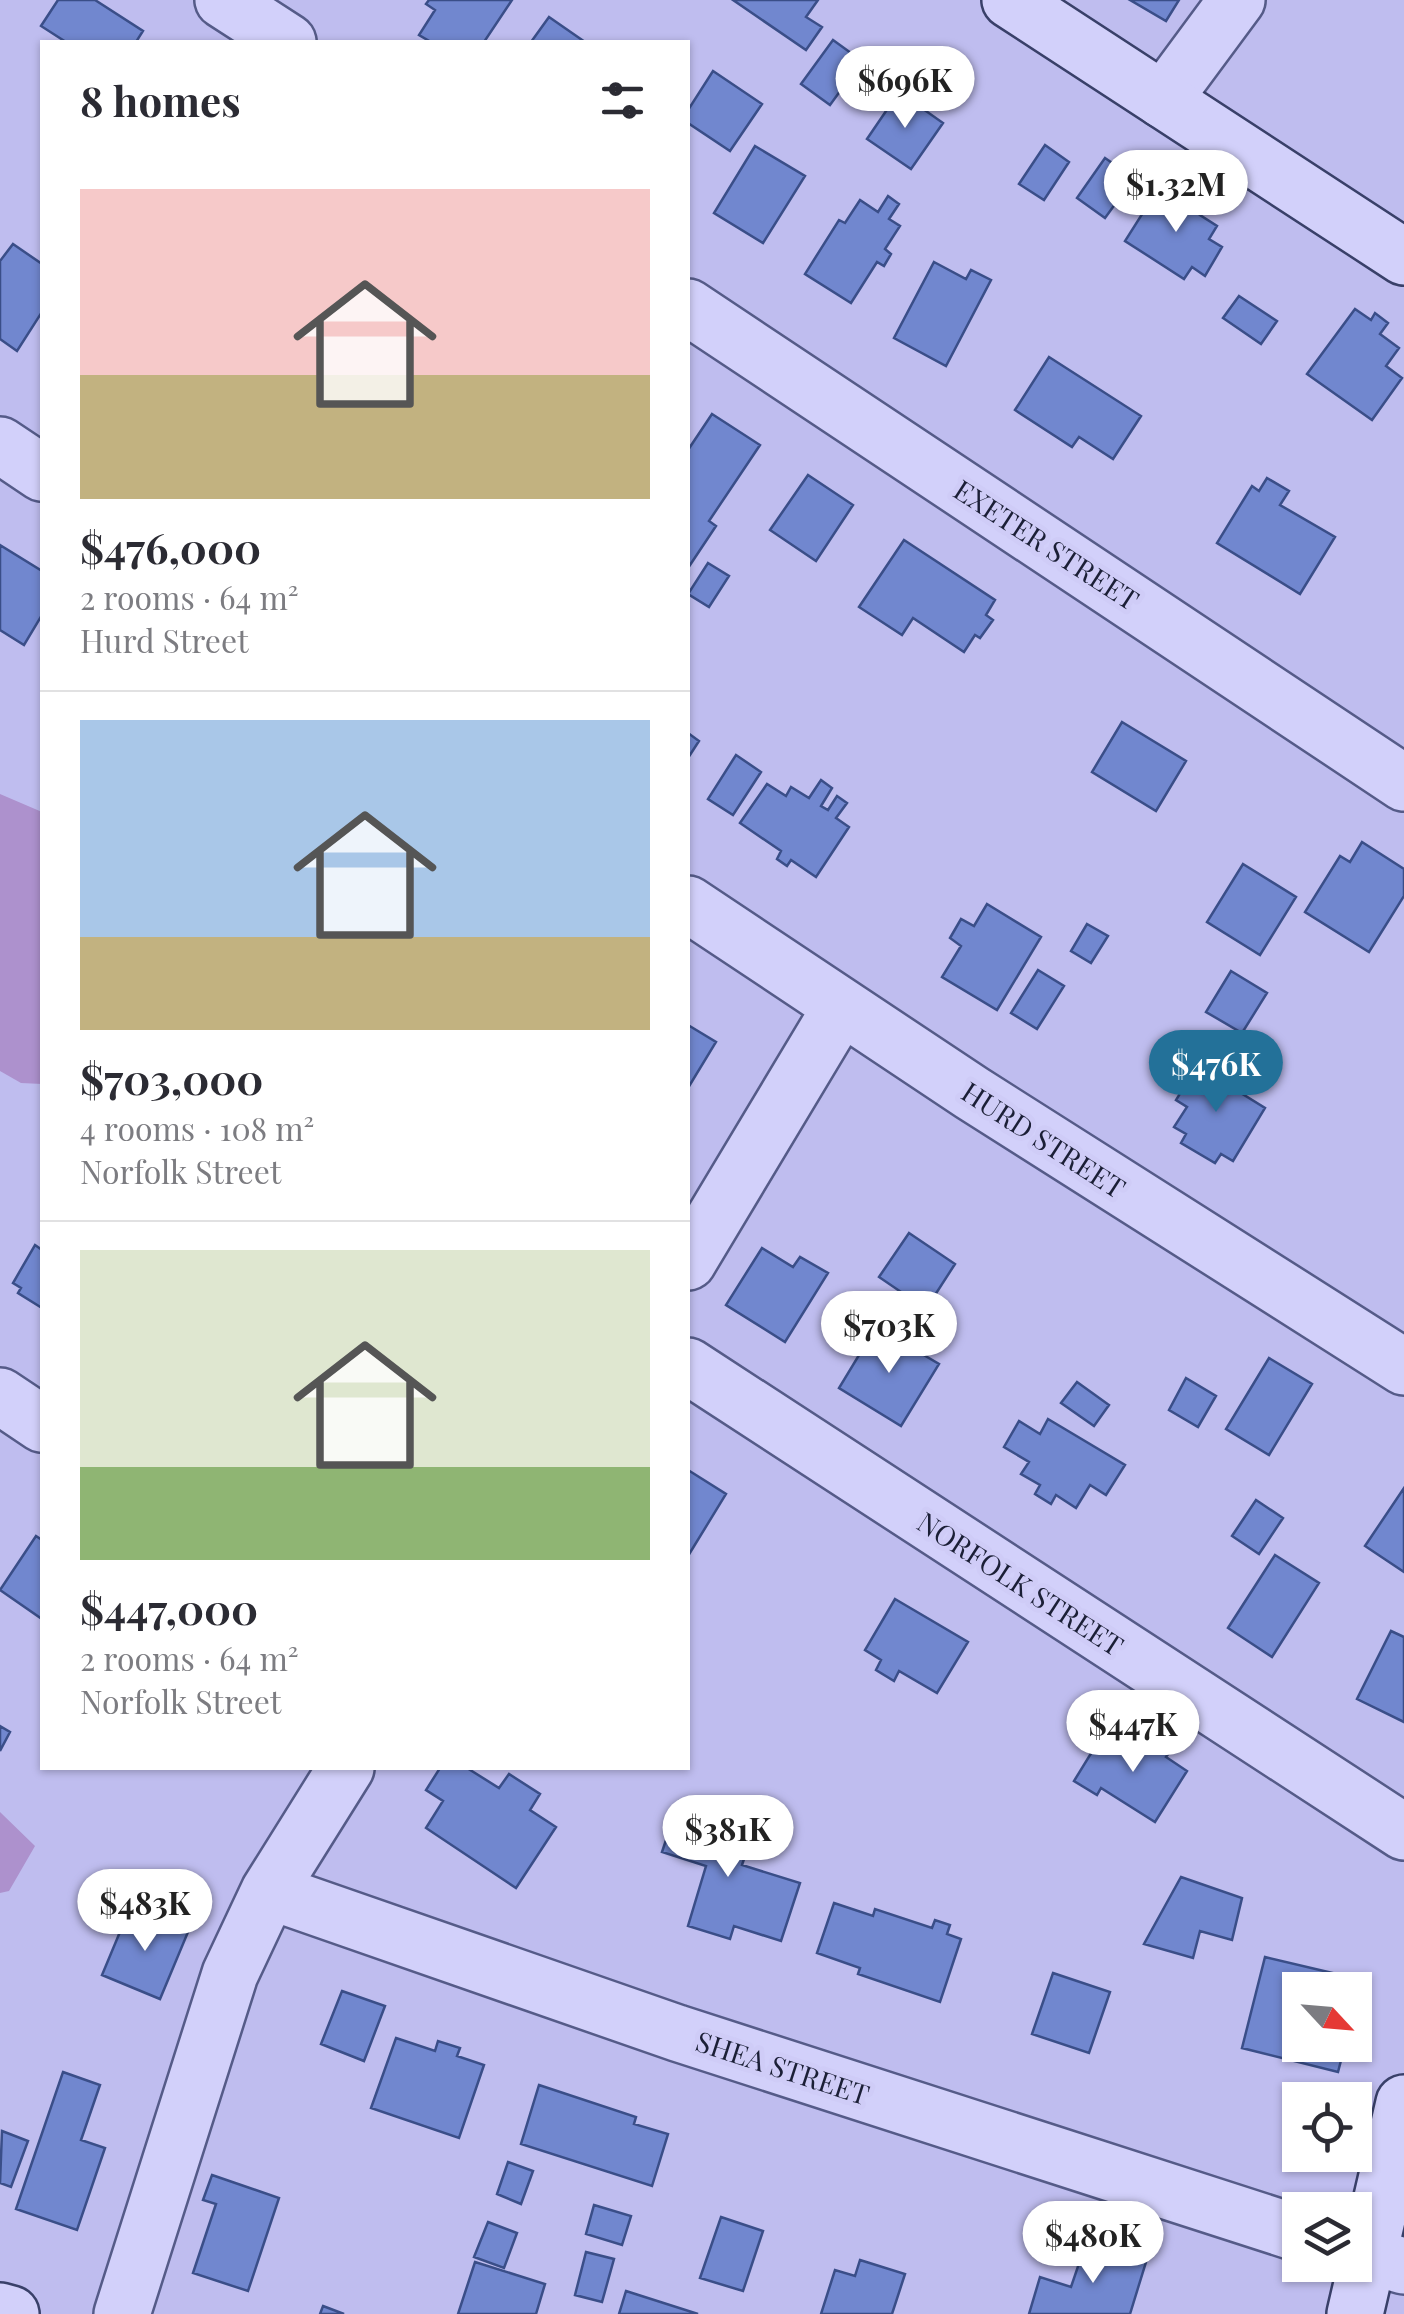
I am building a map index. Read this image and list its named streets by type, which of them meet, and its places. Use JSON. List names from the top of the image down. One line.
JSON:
{"streets":{"street":["EXETER STREET","HURD STREET","NORFOLK STREET","SHEA STREET"]},"north":"bottom right","page":{"heading":"8 homes","price":["$696K","$1.32M","$476K","$703K","$447K","$381K","$483K","$480K"],"list":[{"name":"$476,000","note":"2 rooms · 64 m² · Hurd Street"},{"name":"$703,000","note":"4 rooms · 108 m² · Norfolk Street"},{"name":"$447,000","note":"2 rooms · 64 m² · Norfolk Street"}]}}
